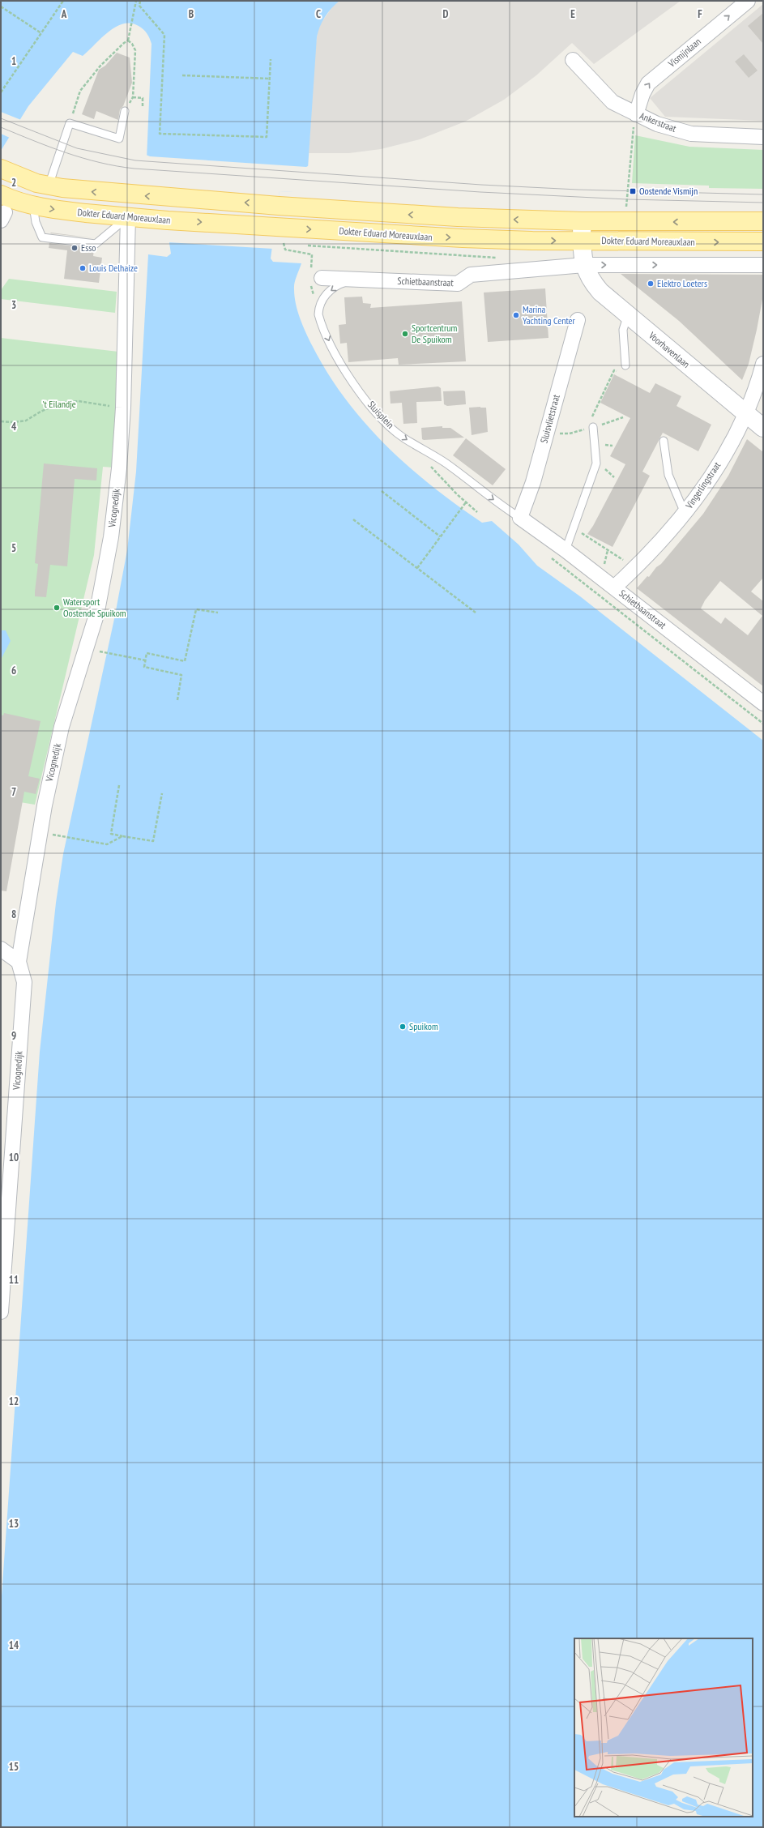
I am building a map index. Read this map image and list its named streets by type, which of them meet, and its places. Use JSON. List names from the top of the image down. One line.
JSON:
{"streets":{"main road":["Dokter Eduard Moreauxlaan"],"street":["Vismijnlaan","Ankerstraat","Schietbaanstraat","Voorhavenlaan","Sluisvlietstraat","Vingerlingstraat","Vicognedijk"],"lane":["Sluisplein"]},"crossings":[["Vismijnlaan","Ankerstraat"],["Dokter Eduard Moreauxlaan","Voorhavenlaan"],["Dokter Eduard Moreauxlaan","Vicognedijk"],["Schietbaanstraat","Voorhavenlaan"],["Schietbaanstraat","Sluisplein"],["Schietbaanstraat","Sluisvlietstraat"],["Schietbaanstraat","Vingerlingstraat"],["Voorhavenlaan","Vingerlingstraat"],["Sluisplein","Sluisvlietstraat"]],"one_way":["Vismijnlaan","Sluisplein"],"parks":["'t Eilandje"],"places":{"transit":["Oostende Vismijn"],"other":["Esso","Louis Delhaize","Elektro Loeters","Marina Yachting Center","Sportcentrum De Spuikom","Watersport Oostende Spuikom","Spuikom"]},"grid":{"columns":["A","B","C","D","E","F"],"rows":["1","2","3","4","5","6","7","8","9","10","11","12","13","14","15"]}}
